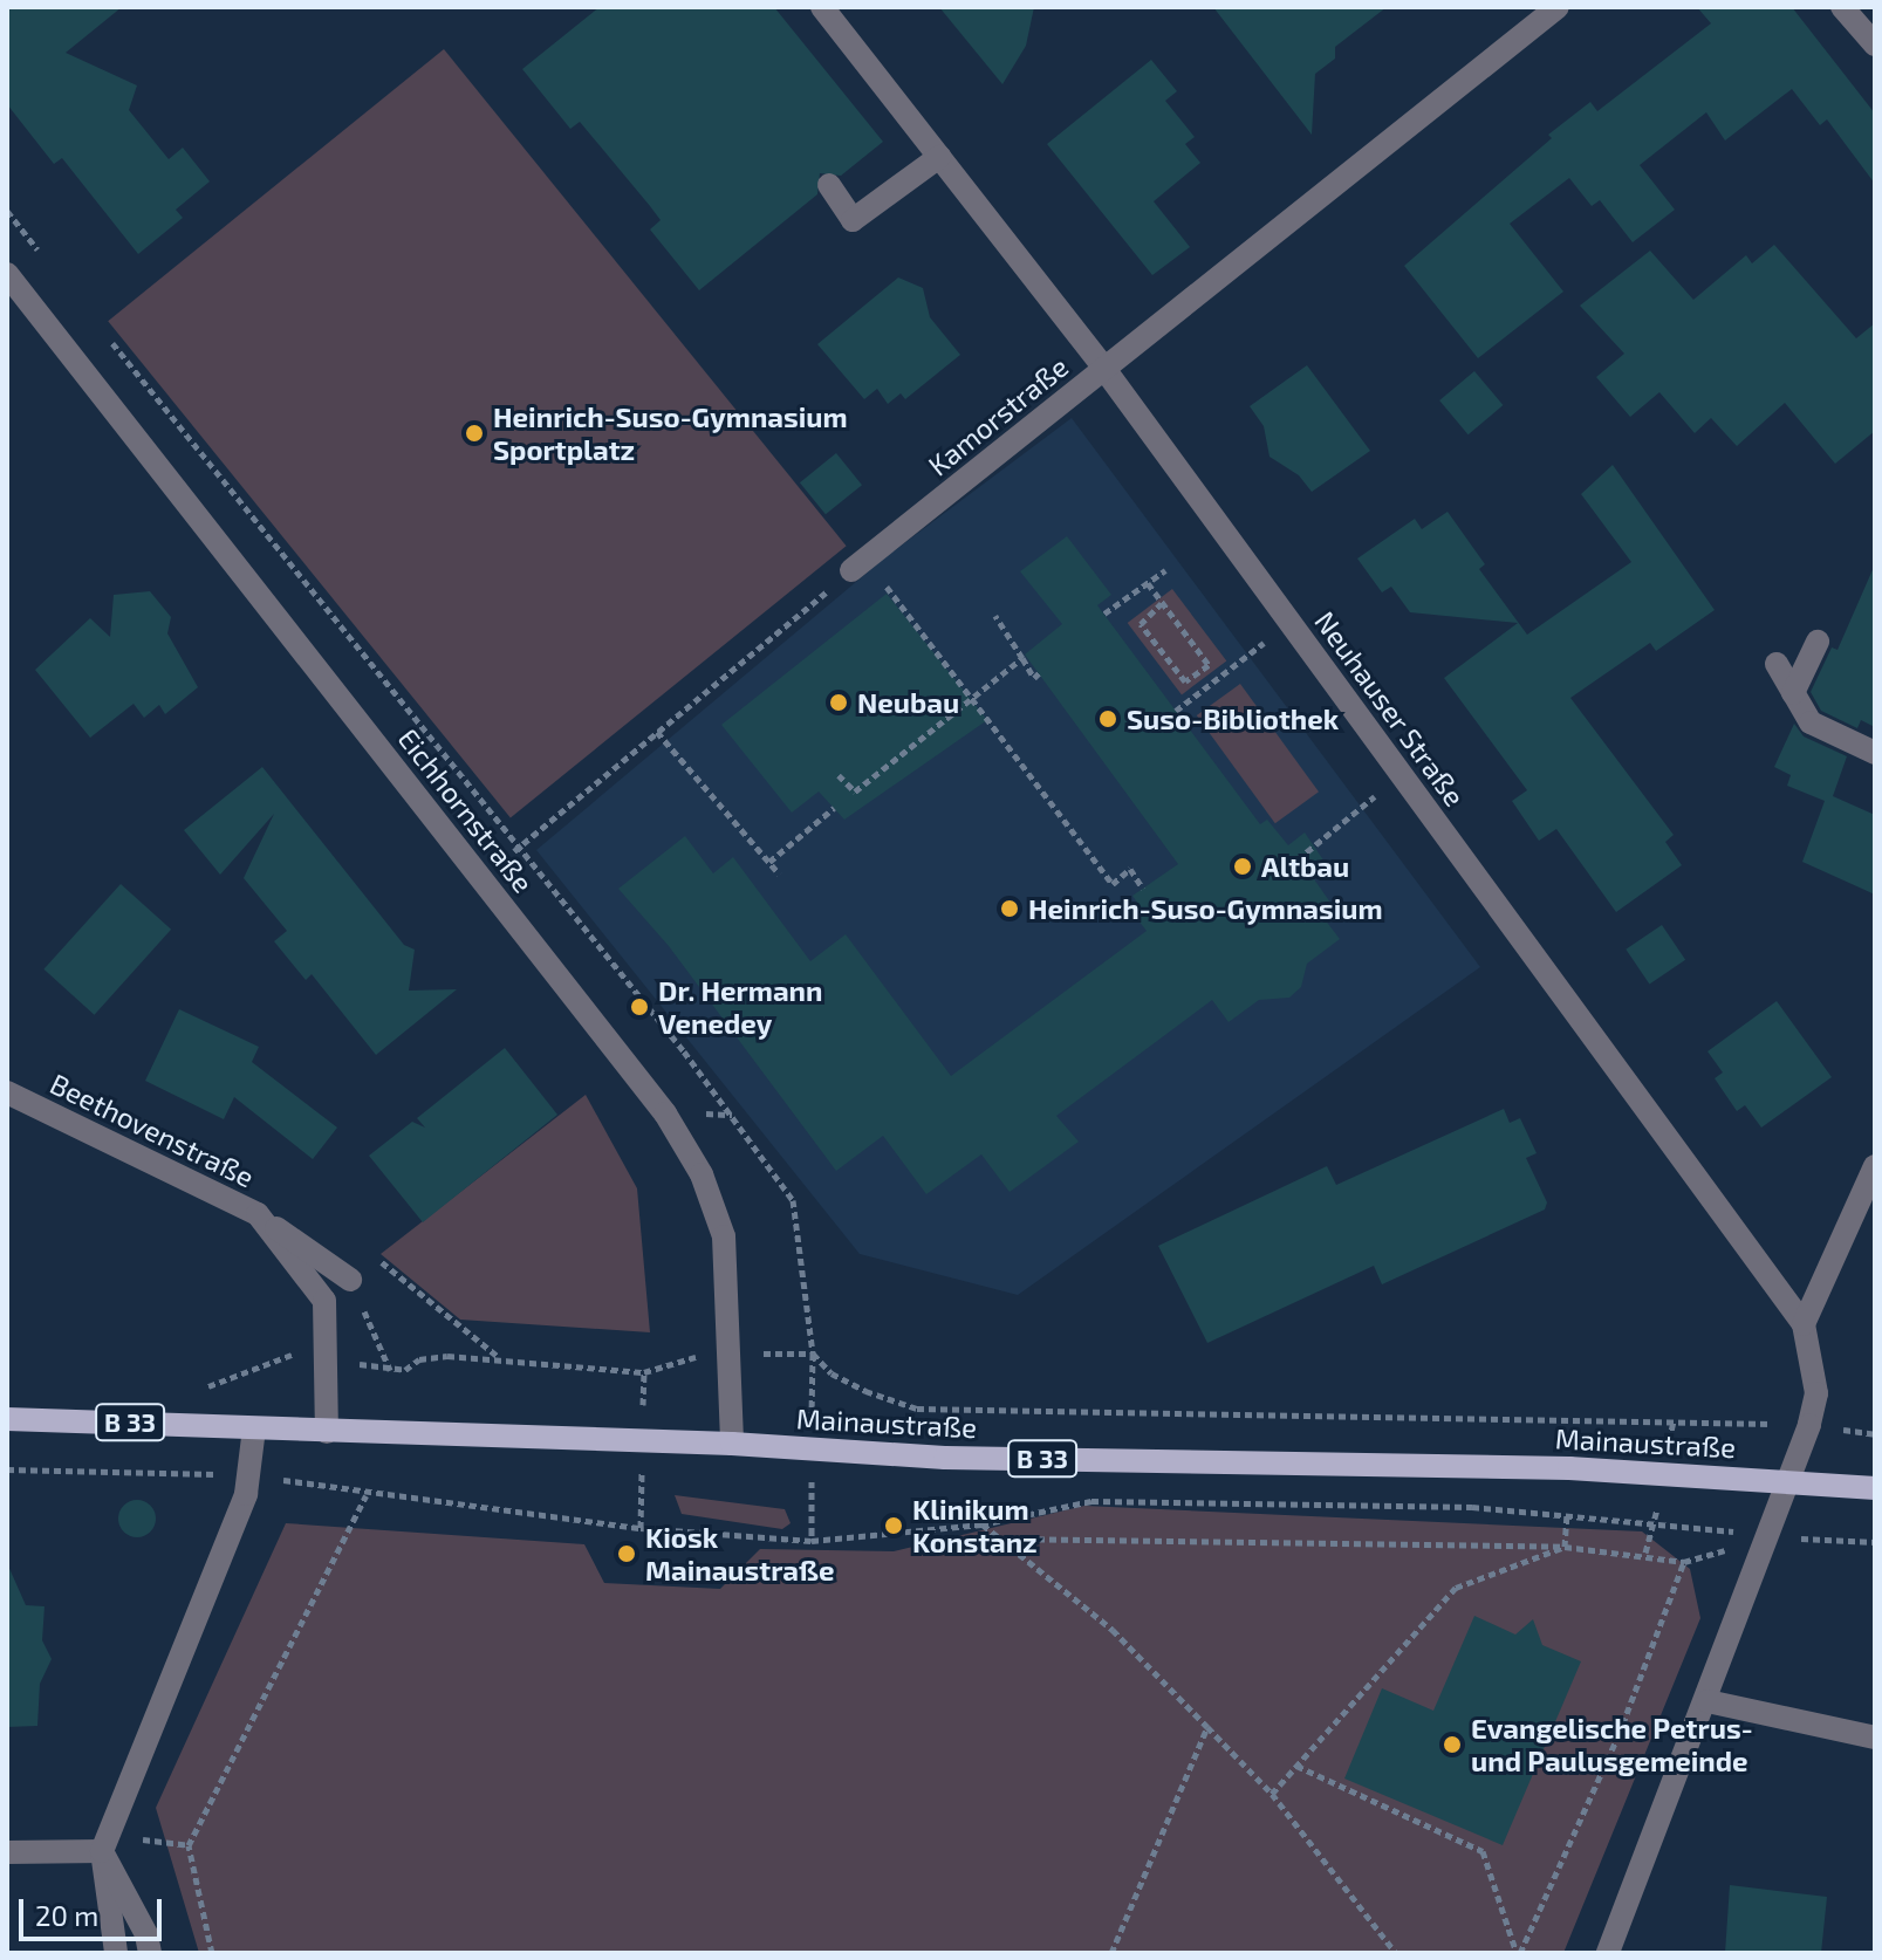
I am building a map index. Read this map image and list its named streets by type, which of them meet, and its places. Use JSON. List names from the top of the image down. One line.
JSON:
{"streets":{"main road":["B 33","Mainaustraße"],"street":["Kamorstraße","Neuhauser Straße","Eichhornstraße","Beethovenstraße"]},"crossings":[["Kamorstraße","Neuhauser Straße"],["Neuhauser Straße","Mainaustraße"],["Eichhornstraße","Mainaustraße"],["Beethovenstraße","Mainaustraße"]],"places":["Heinrich-Suso-Gymnasium Sportplatz","Neubau","Suso-Bibliothek","Altbau","Heinrich-Suso-Gymnasium","Dr. Hermann Venedey","Klinikum Konstanz","Kiosk Mainaustraße","Evangelische Petrus- und Paulusgemeinde"],"scale_bar":"20 m"}
